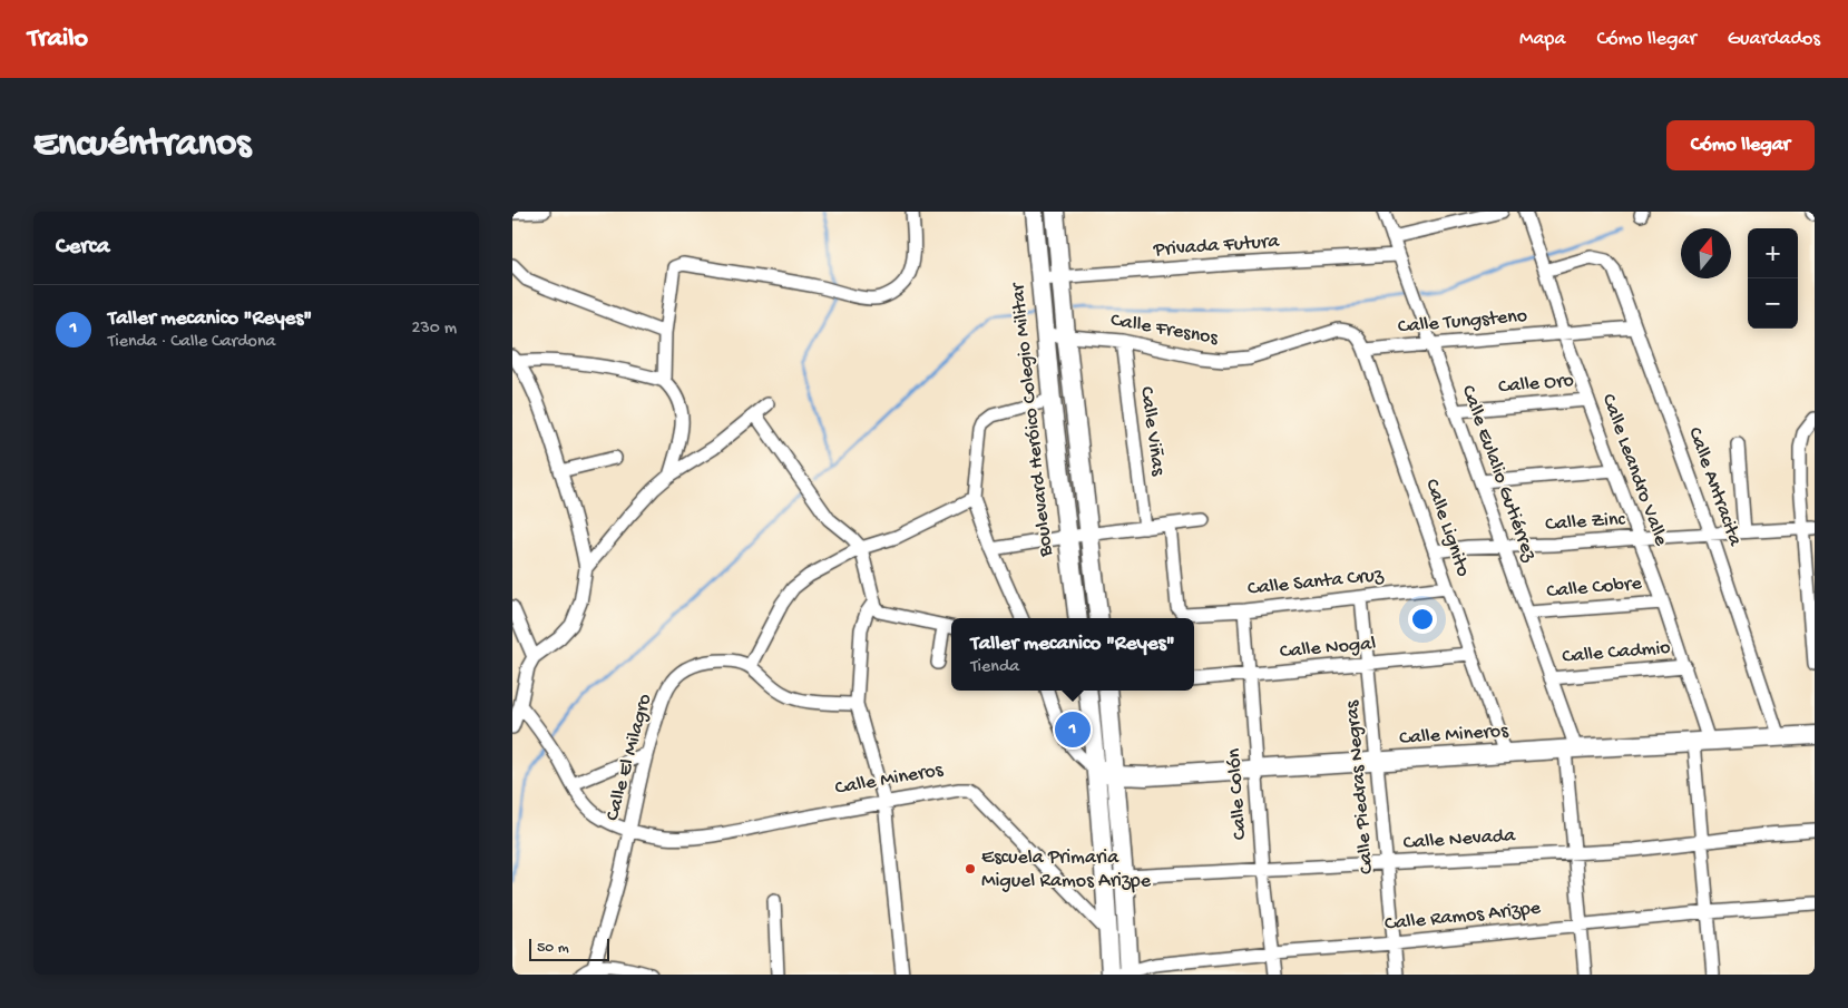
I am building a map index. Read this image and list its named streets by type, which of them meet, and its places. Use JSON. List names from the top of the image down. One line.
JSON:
{"streets":{"street":["Privada Futura","Calle Tungsteno","Calle Fresnos","Calle Oro","Boulevard Heróico Colegio Militar","Calle Viñas","Calle Leandro Valle","Calle Eulalio Gutiérrez","Calle Antracita","Calle Zinc","Calle Lignito","Calle Santa Cruz","Calle Cobre","Calle Nogal","Calle Cadmio","Calle Mineros","Calle El Milagro","Calle Piedras Negras","Calle Colón","Calle Nevada","Calle Ramos Arizpe"]},"crossings":[["Privada Futura","Boulevard Heróico Colegio Militar"],["Privada Futura","Calle Eulalio Gutiérrez"],["Calle Tungsteno","Calle Leandro Valle"],["Calle Tungsteno","Calle Eulalio Gutiérrez"],["Calle Tungsteno","Calle Antracita"],["Calle Tungsteno","Calle Lignito"],["Calle Fresnos","Boulevard Heróico Colegio Militar"],["Calle Fresnos","Calle Viñas"],["Calle Fresnos","Calle Lignito"],["Calle Oro","Calle Leandro Valle"],["Calle Oro","Calle Eulalio Gutiérrez"],["Calle Leandro Valle","Calle Antracita"],["Calle Leandro Valle","Calle Zinc"],["Calle Leandro Valle","Calle Cobre"],["Calle Leandro Valle","Calle Cadmio"],["Calle Leandro Valle","Calle Mineros"],["Calle Leandro Valle","Calle Nevada"],["Calle Leandro Valle","Calle Ramos Arizpe"],["Calle Eulalio Gutiérrez","Calle Zinc"],["Calle Eulalio Gutiérrez","Calle Cobre"],["Calle Eulalio Gutiérrez","Calle Cadmio"],["Calle Eulalio Gutiérrez","Calle Mineros"],["Calle Eulalio Gutiérrez","Calle Nevada"],["Calle Eulalio Gutiérrez","Calle Ramos Arizpe"],["Calle Antracita","Calle Zinc"],["Calle Antracita","Calle Mineros"],["Calle Zinc","Calle Lignito"],["Calle Lignito","Calle Santa Cruz"],["Calle Lignito","Calle Nogal"],["Calle Lignito","Calle Mineros"],["Calle Santa Cruz","Calle Piedras Negras"],["Calle Santa Cruz","Calle Colón"],["Calle Nogal","Calle Piedras Negras"],["Calle Nogal","Calle Colón"],["Calle Mineros","Calle El Milagro"],["Calle Mineros","Calle Piedras Negras"],["Calle Mineros","Calle Colón"],["Calle Piedras Negras","Calle Nevada"],["Calle Piedras Negras","Calle Ramos Arizpe"],["Calle Colón","Calle Nevada"],["Calle Colón","Calle Ramos Arizpe"]],"places":["Escuela Primaria Miguel Ramos Arizpe"],"scale_bar":"50 m","north":"top","page":{"header":"Trailo","nav":["Mapa","Cómo llegar","Guardados"],"buttons":"Cómo llegar","title":"Encuéntranos","heading":"Cerca","map_buttons":["+","−"],"list":[{"mark":"1","name":"Taller mecanico \"Reyes\"","note":"Tienda · Calle Cardona","value":"230 m"}],"popup":["Taller mecanico \"Reyes\"","Tienda"],"pins":"1","scale":"50 m"}}
